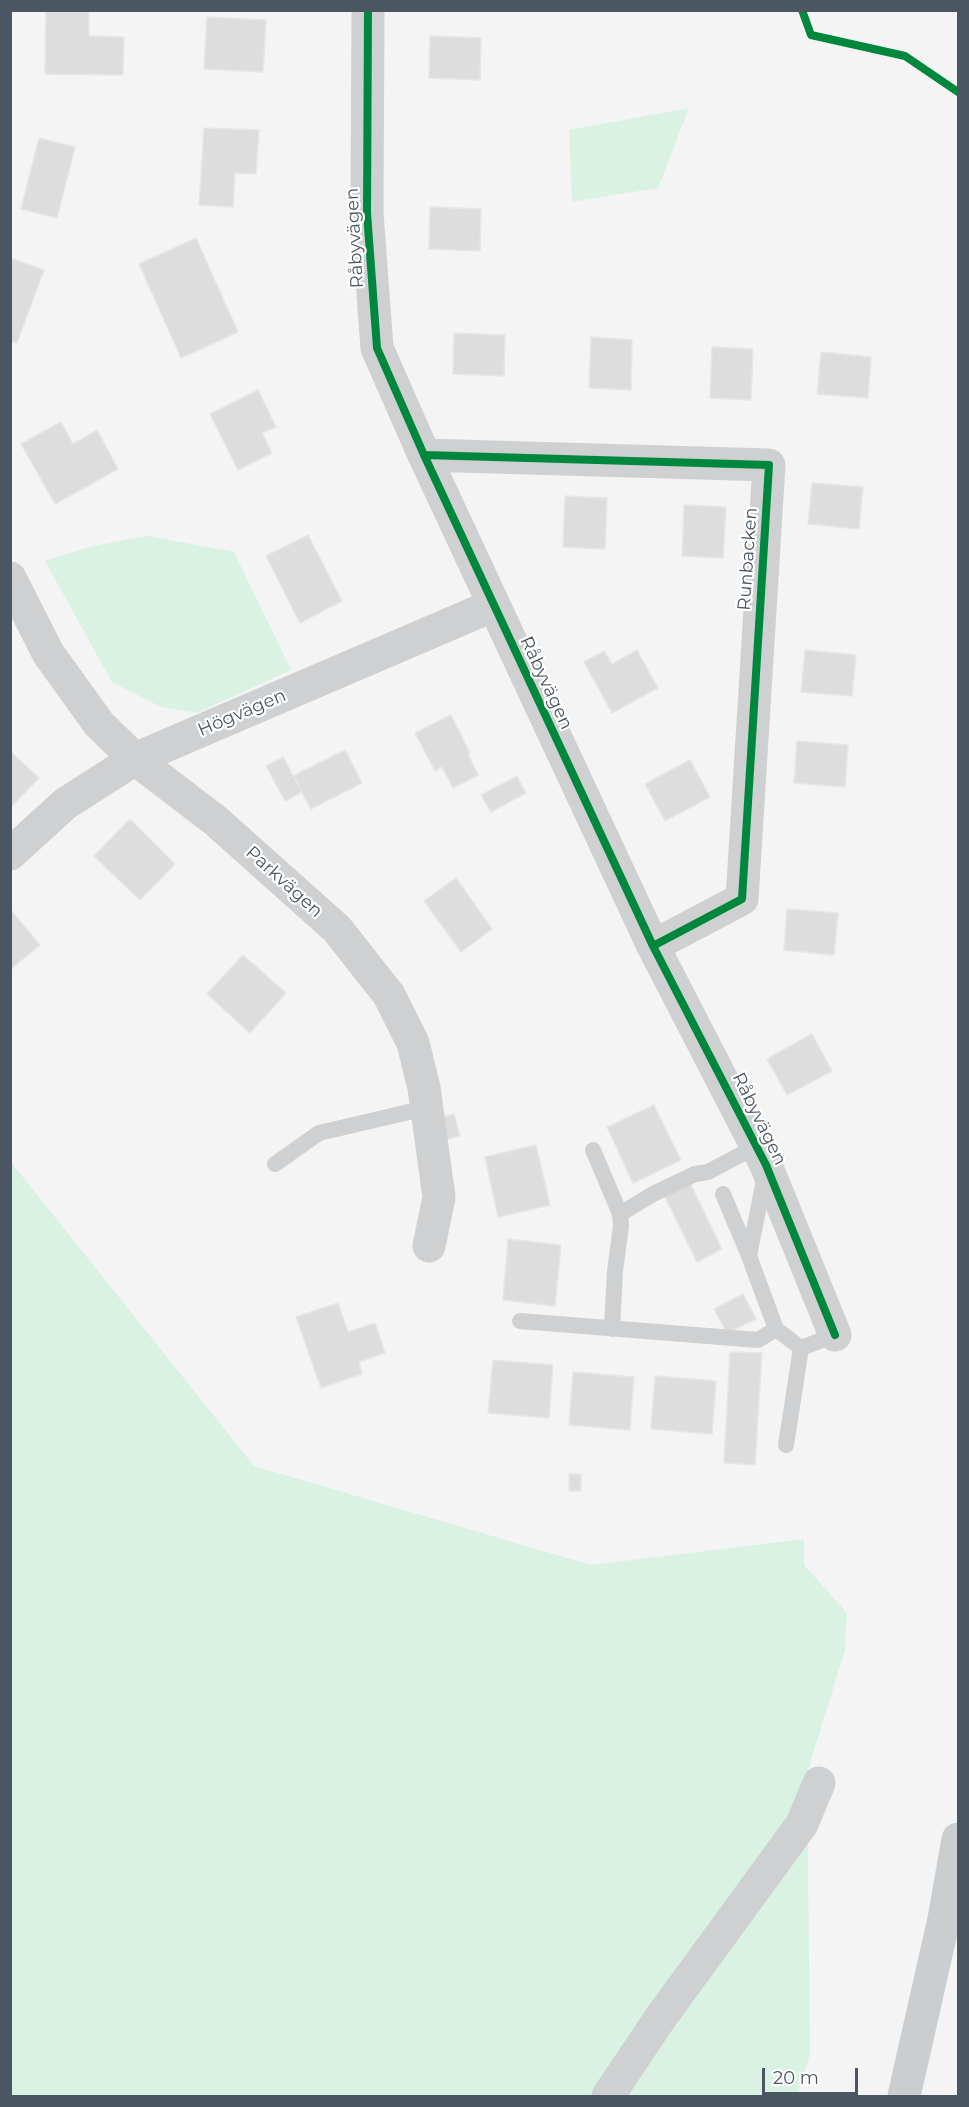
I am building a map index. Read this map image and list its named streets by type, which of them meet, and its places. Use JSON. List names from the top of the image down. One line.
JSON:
{"streets":{"street":["Råbyvägen","Runbacken","Högvägen","Parkvägen"]},"crossings":[["Råbyvägen","Runbacken"],["Råbyvägen","Högvägen"],["Högvägen","Parkvägen"]],"scale_bar":"20 m"}
